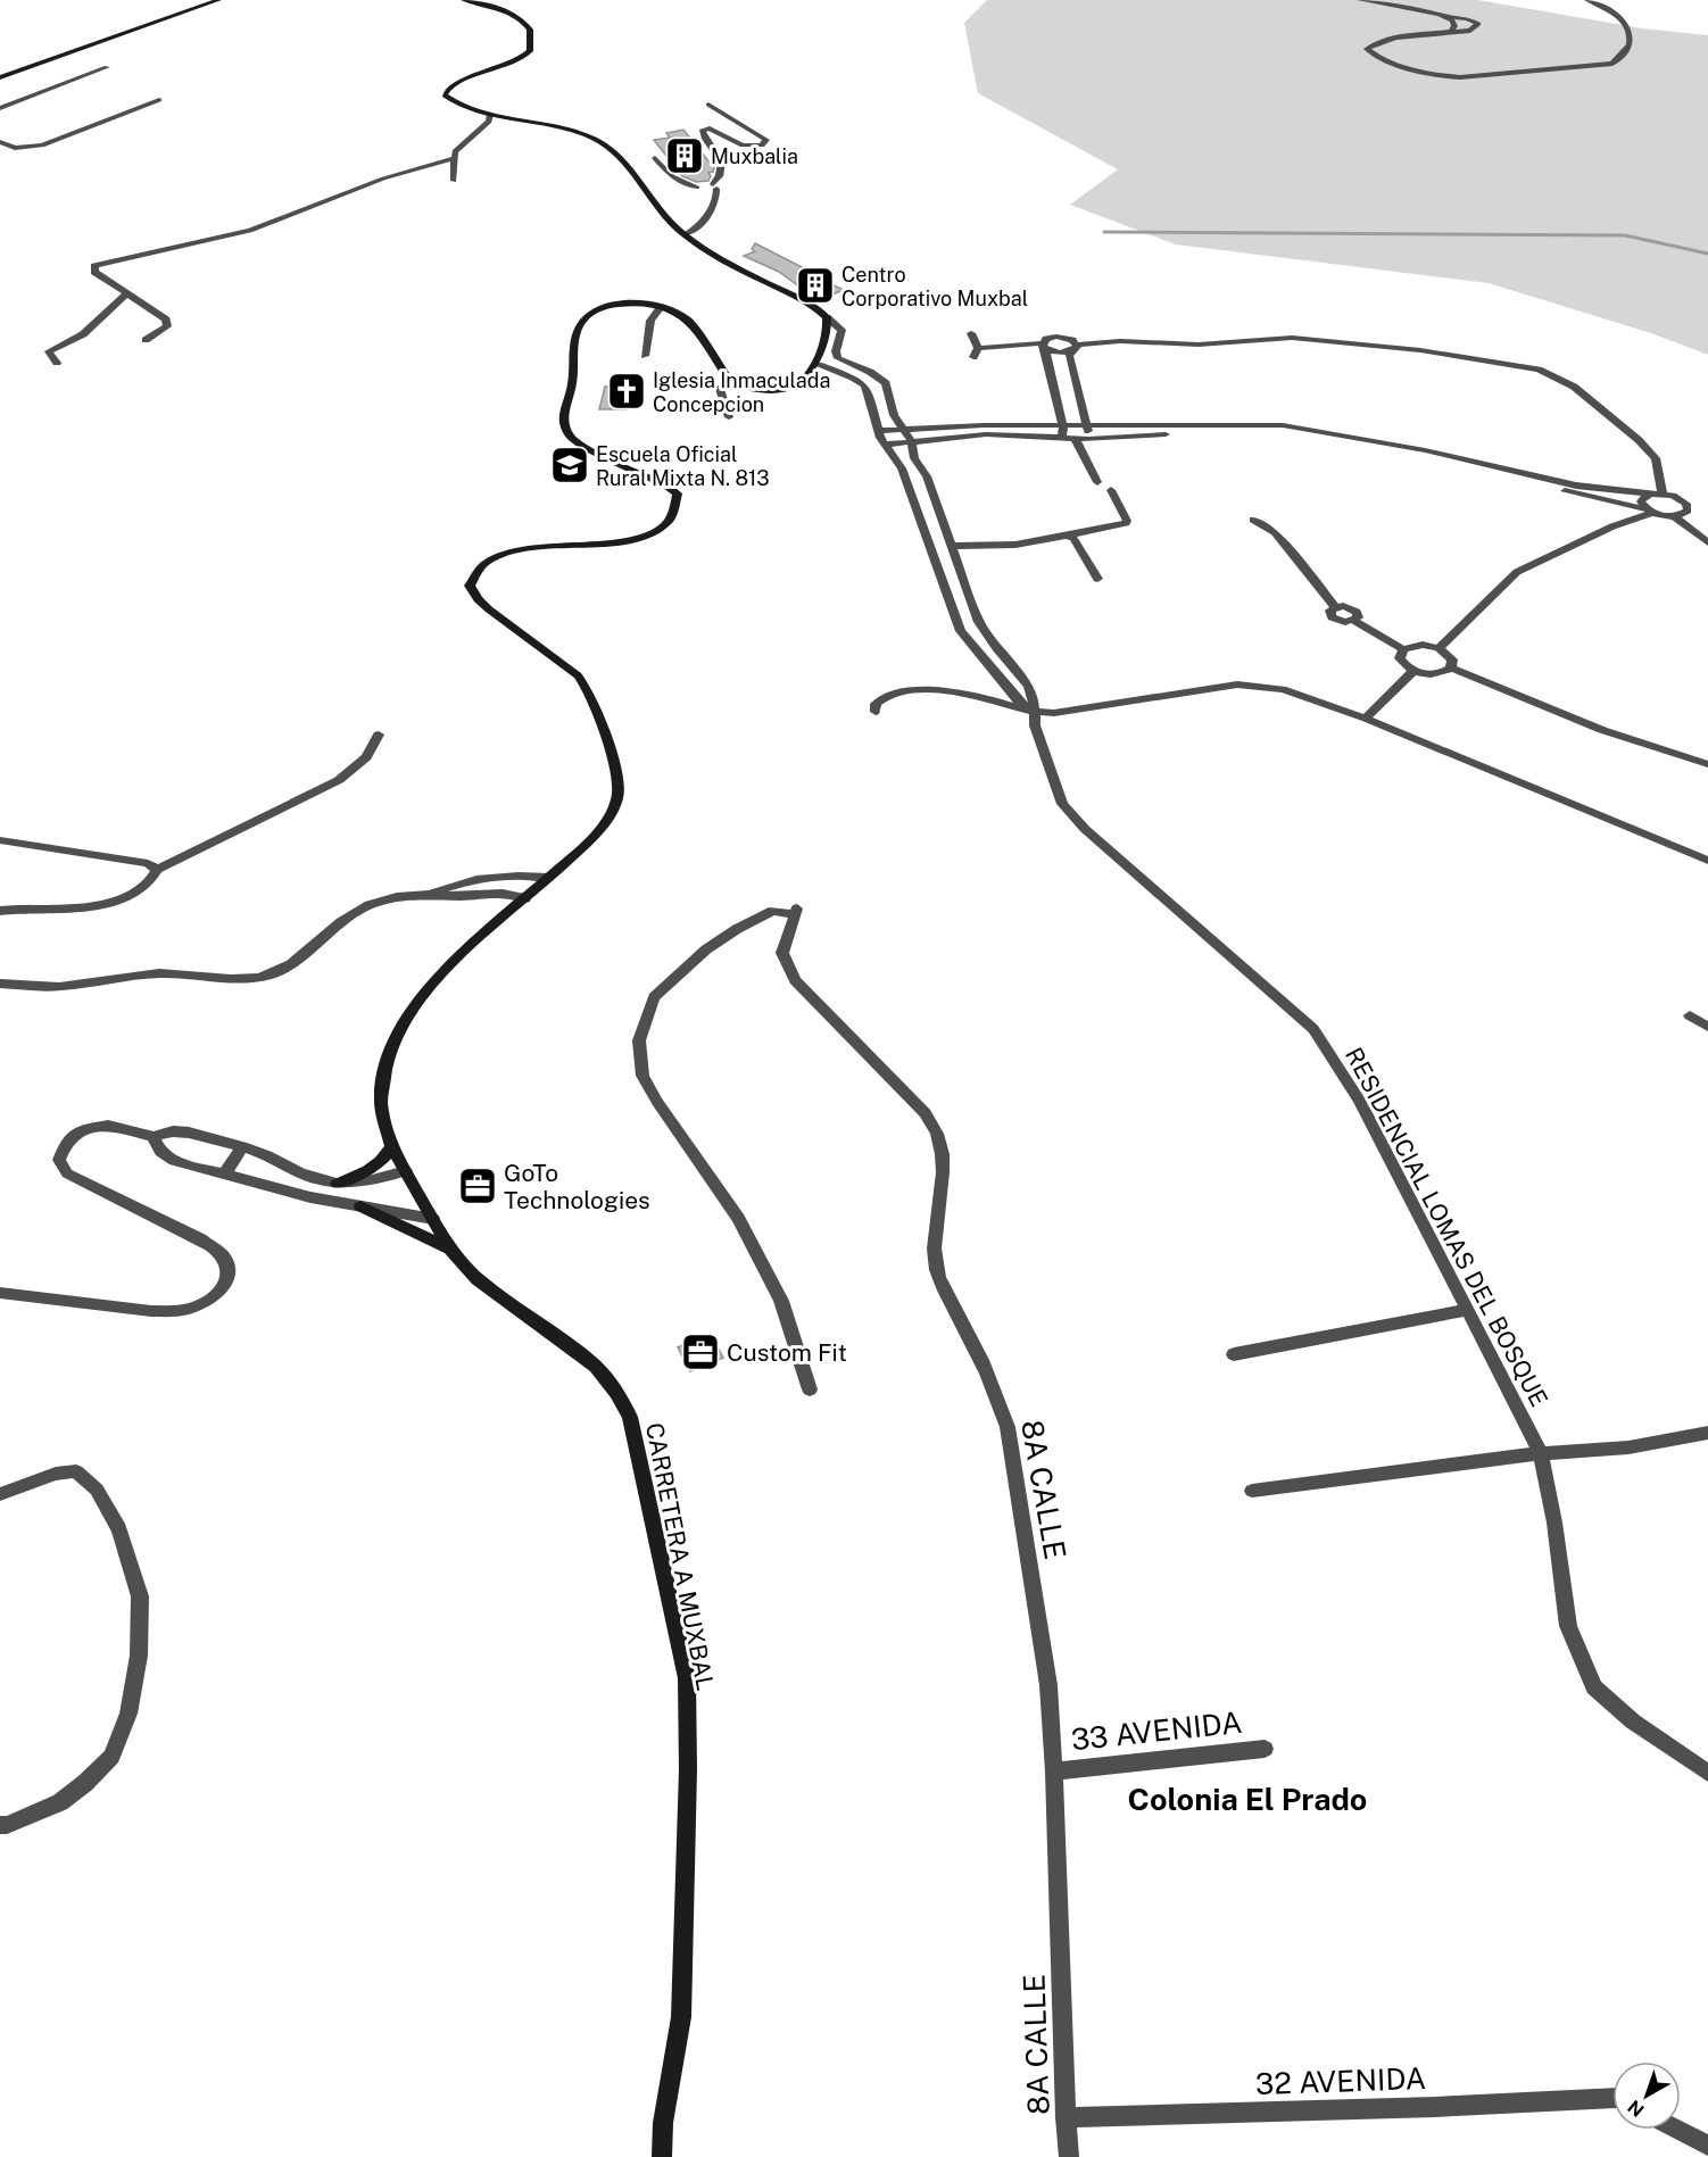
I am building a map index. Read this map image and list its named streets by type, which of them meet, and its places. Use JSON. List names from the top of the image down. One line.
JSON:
{"streets":{"main road":["CARRETERA A MUXBAL"],"street":["RESIDENCIAL LOMAS DEL BOSQUE","8A CALLE","33 AVENIDA","32 AVENIDA"]},"crossings":[["8A CALLE","33 AVENIDA"],["8A CALLE","32 AVENIDA"]],"districts":["Colonia El Prado"],"places":{"building":["Muxbalia","Centro Corporativo Muxbal"],"church":["Iglesia Inmaculada Concepcion"],"school or university":["Escuela Oficial Rural Mixta N. 813"],"office":["GoTo Technologies","Custom Fit"]},"north":"bottom left"}
